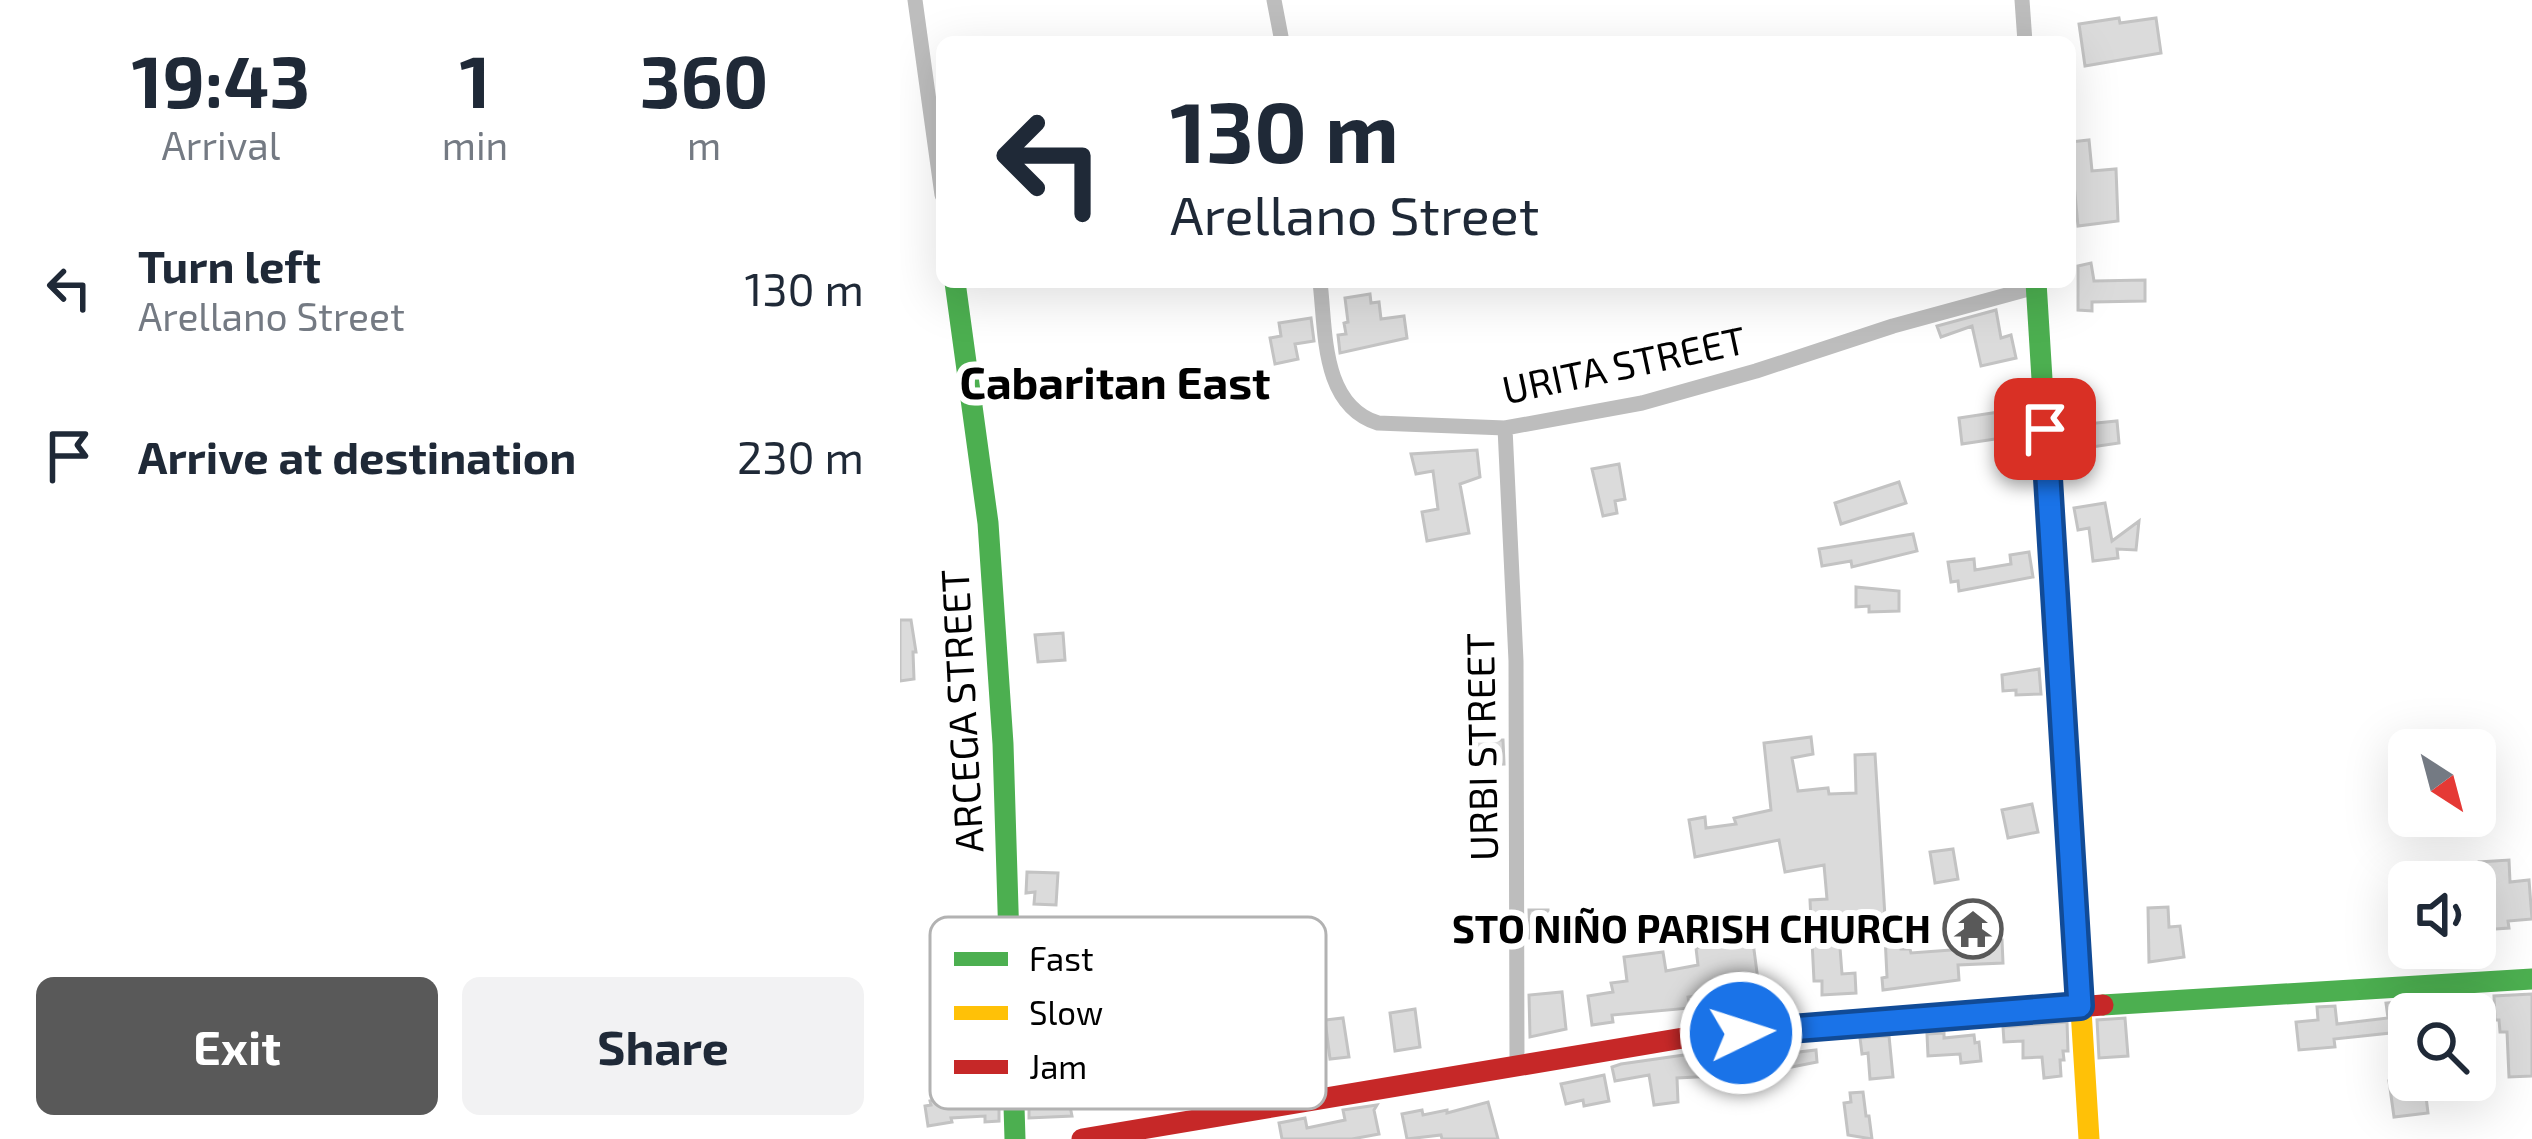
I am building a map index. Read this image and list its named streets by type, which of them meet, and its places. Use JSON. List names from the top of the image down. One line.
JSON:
{"streets":{"street":["URITA STREET","ARCEGA STREET","URBI STREET"]},"crossings":[["URITA STREET","URBI STREET"]],"districts":["Cabaritan East"],"places":{"temple":["STO NIÑO PARISH CHURCH"]},"legend":["Fast","Slow","Jam"],"north":"bottom right","page":{"eta":["19:43","Arrival","1","min","360","m"],"turn":["130 m","Arellano Street"],"list":[{"name":"Turn left","note":"Arellano Street","value":"130 m"},{"name":"Arrive at destination","value":"230 m"}],"buttons":["Exit","Share"]}}
